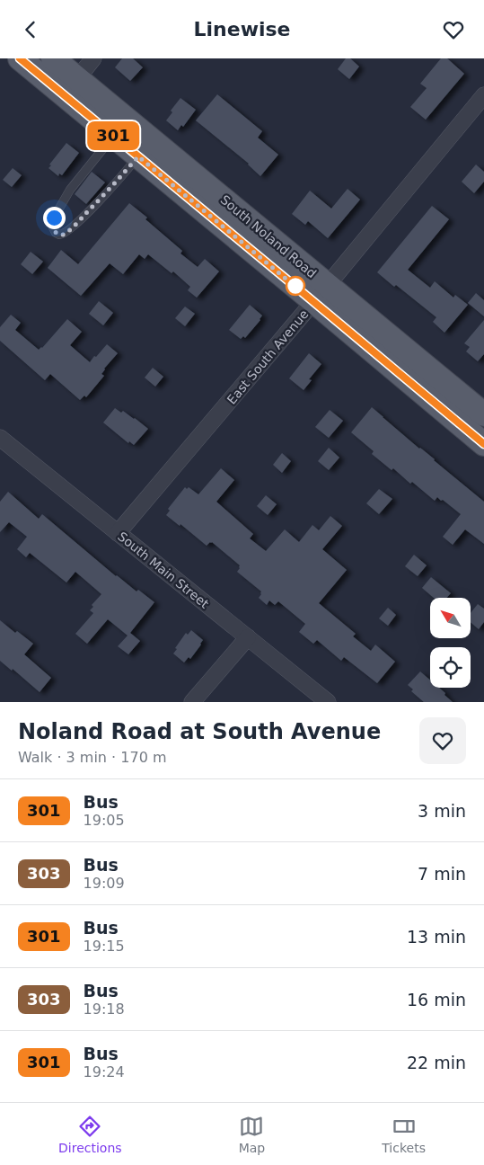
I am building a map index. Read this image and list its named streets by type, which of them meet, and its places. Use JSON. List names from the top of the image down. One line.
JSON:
{"streets":{"main road":["South Noland Road"],"street":["East South Avenue","South Main Street"]},"crossings":[["South Noland Road","East South Avenue"],["East South Avenue","South Main Street"]],"lines":["bus line 301"],"north":"top left","page":{"header":"Linewise","on_map":"301","heading":["Noland Road at South Avenue","Walk · 3 min · 170 m"],"list":[{"mark":"301","name":"Bus","note":"19:05","value":"3 min"},{"mark":"303","name":"Bus","note":"19:09","value":"7 min"},{"mark":"301","name":"Bus","note":"19:15","value":"13 min"},{"mark":"303","name":"Bus","note":"19:18","value":"16 min"},{"mark":"301","name":"Bus","note":"19:24","value":"22 min"}],"tabs":["Directions","Map","Tickets"]}}
